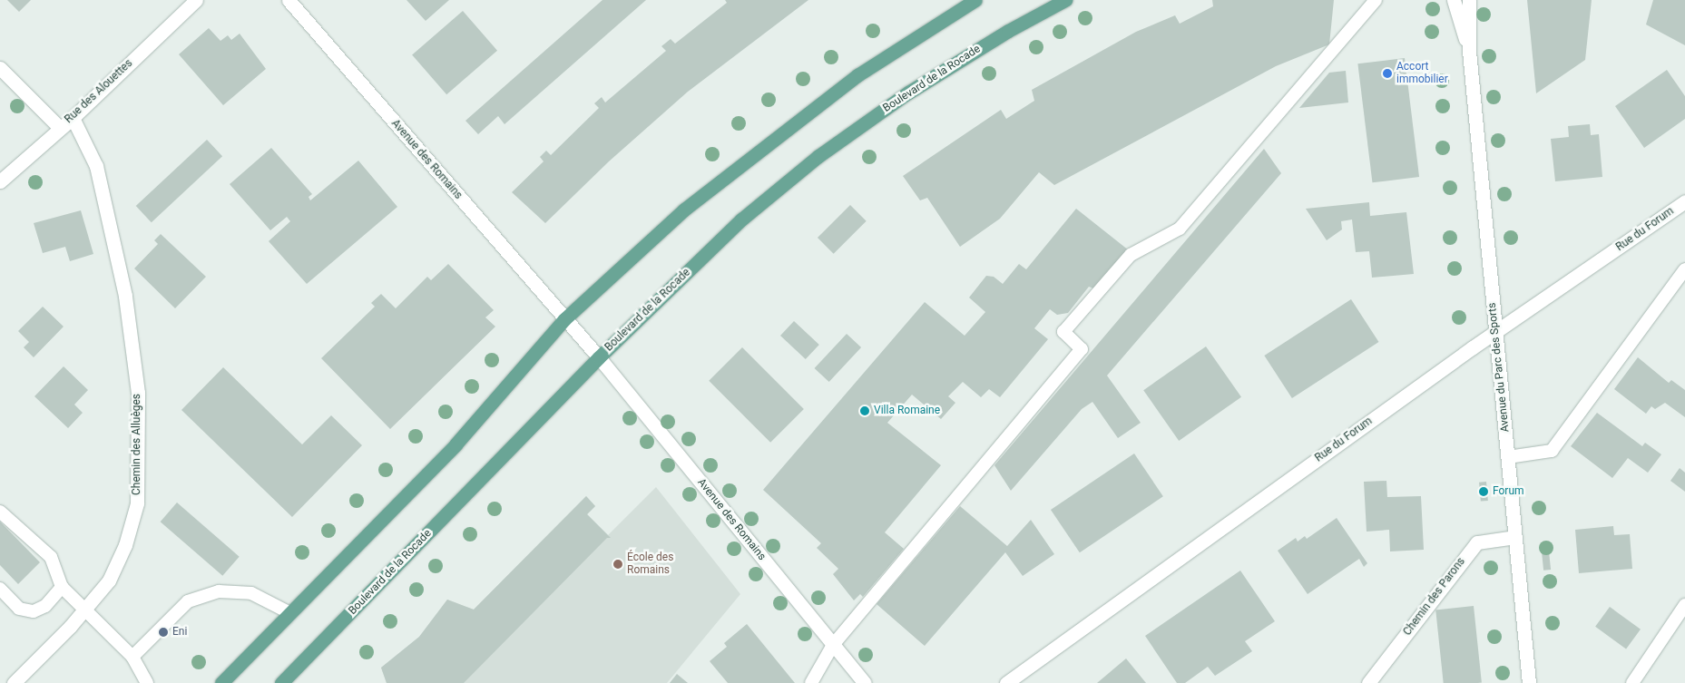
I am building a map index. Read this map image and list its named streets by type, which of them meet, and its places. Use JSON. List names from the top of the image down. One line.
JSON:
{"streets":{"main road":["Boulevard de la Rocade"],"street":["Rue des Alouettes","Avenue des Romains","Rue du Forum","Avenue du Parc des Sports","Chemin des Alluèges","Chemin des Parons"]},"crossings":[["Boulevard de la Rocade","Avenue des Romains"],["Rue des Alouettes","Chemin des Alluèges"],["Rue du Forum","Avenue du Parc des Sports"],["Avenue du Parc des Sports","Chemin des Parons"]],"places":["Accort immobilier","Villa Romaine","Forum","École des Romains","Eni"]}
